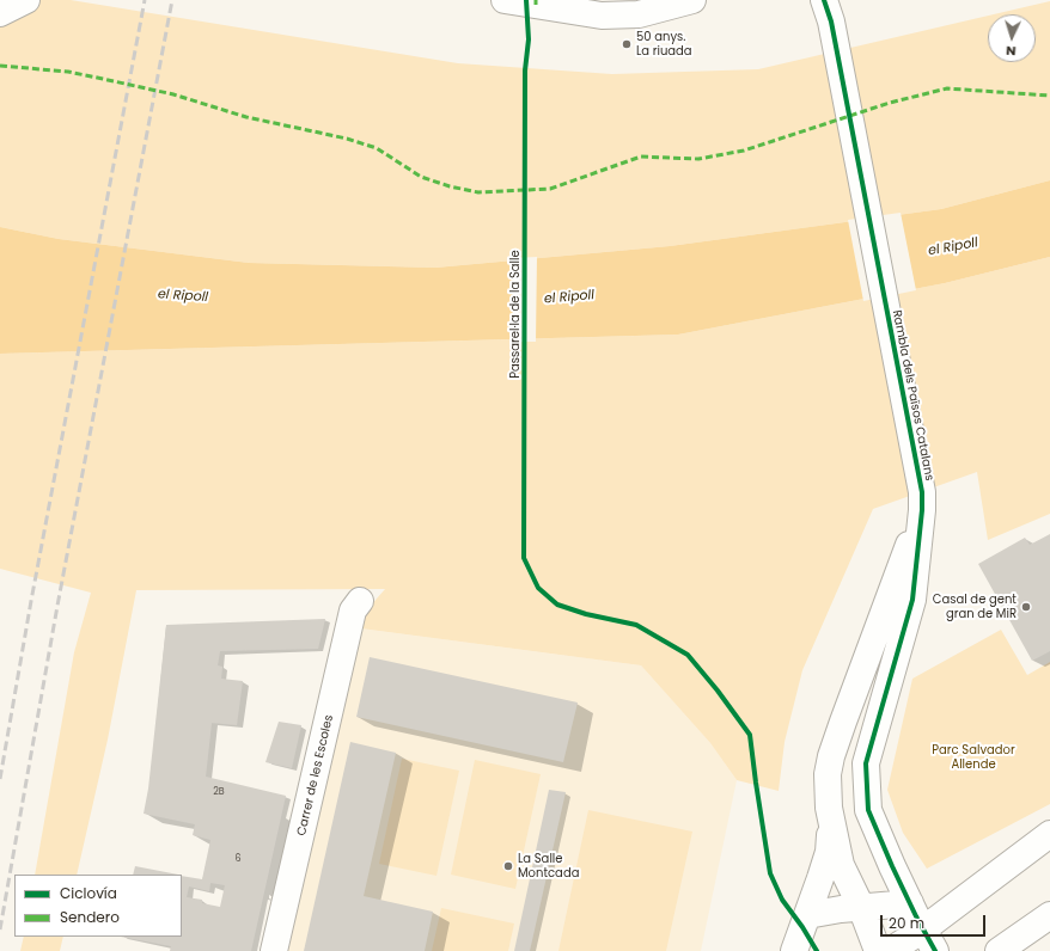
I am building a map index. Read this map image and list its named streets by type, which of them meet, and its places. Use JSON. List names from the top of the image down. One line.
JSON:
{"streets":{"main road":["Rambla dels Països Catalans","Carrer de les Escoles"],"cycle path":["Passarel·la de la Salle"]},"water":["el Ripoll"],"parks":["Parc Salvador Allende"],"places":["50 anys. La riuada","Casal de gent gran de MiR","La Salle Montcada"],"house_numbers":["2B","6"],"legend":["Ciclovía","Sendero"],"scale_bar":"20 m","north":"bottom"}
